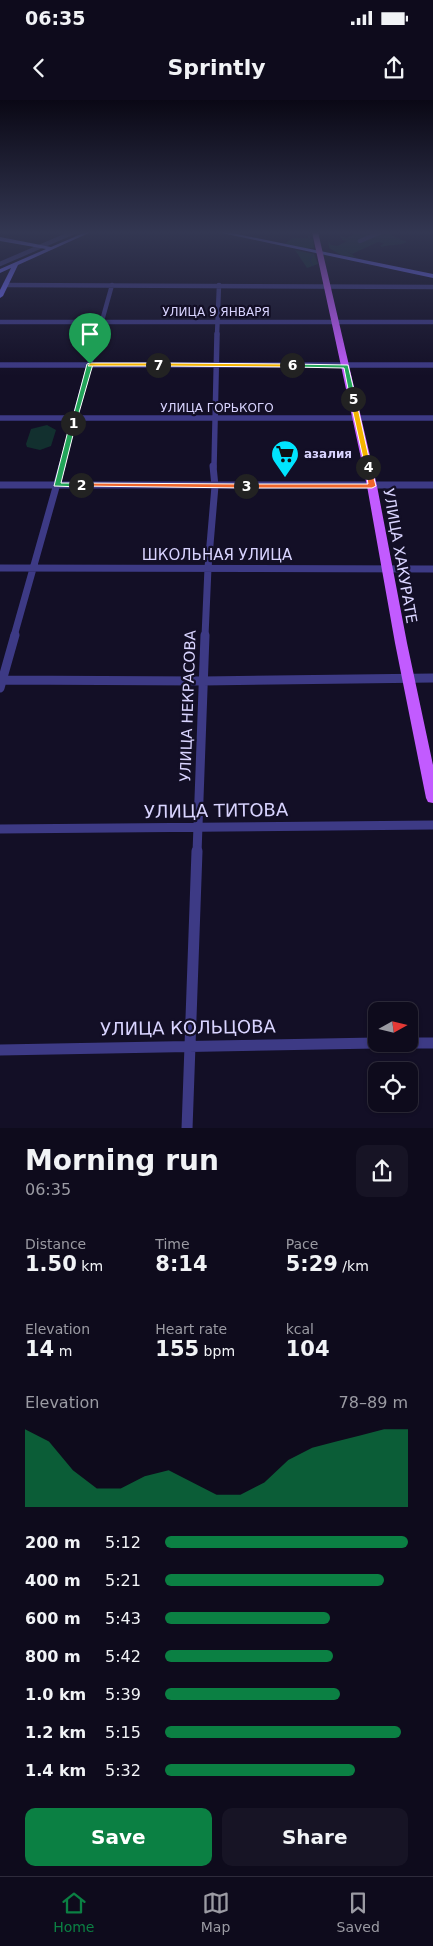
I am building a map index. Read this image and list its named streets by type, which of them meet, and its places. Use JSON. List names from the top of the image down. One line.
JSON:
{"streets":{"main road":["УЛИЦА ХАКУРАТЕ"],"street":["УЛИЦА 9 ЯНВАРЯ","УЛИЦА ГОРЬКОГО","ШКОЛЬНАЯ УЛИЦА","УЛИЦА НЕКРАСОВА","УЛИЦА ТИТОВА","УЛИЦА КОЛЬЦОВА"]},"crossings":[["УЛИЦА 9 ЯНВАРЯ","УЛИЦА ХАКУРАТЕ"],["УЛИЦА 9 ЯНВАРЯ","УЛИЦА НЕКРАСОВА"],["УЛИЦА ГОРЬКОГО","УЛИЦА ХАКУРАТЕ"],["УЛИЦА ГОРЬКОГО","УЛИЦА НЕКРАСОВА"],["ШКОЛЬНАЯ УЛИЦА","УЛИЦА ХАКУРАТЕ"],["ШКОЛЬНАЯ УЛИЦА","УЛИЦА НЕКРАСОВА"],["УЛИЦА НЕКРАСОВА","УЛИЦА ТИТОВА"],["УЛИЦА НЕКРАСОВА","УЛИЦА КОЛЬЦОВА"]],"places":{"supermarket":["азалия"]},"north":"right","page":{"status":"06:35","header":"Sprintly","pins":["6","7","5","1","4","2","3"],"heading":["Morning run","06:35"],"stats":[["Distance","1.50 km"],["Time","8:14"],["Pace","5:29 /km"],["Elevation","14 m"],["Heart rate","155 bpm"],["kcal","104"]],"chart":["Elevation","78–89 m"],"list":[{"name":"200 m","note":"5:12"},{"name":"400 m","note":"5:21"},{"name":"600 m","note":"5:43"},{"name":"800 m","note":"5:42"},{"name":"1.0 km","note":"5:39"},{"name":"1.2 km","note":"5:15"},{"name":"1.4 km","note":"5:32"}],"buttons":["Save","Share"],"tabs":["Home","Map","Saved"]}}
